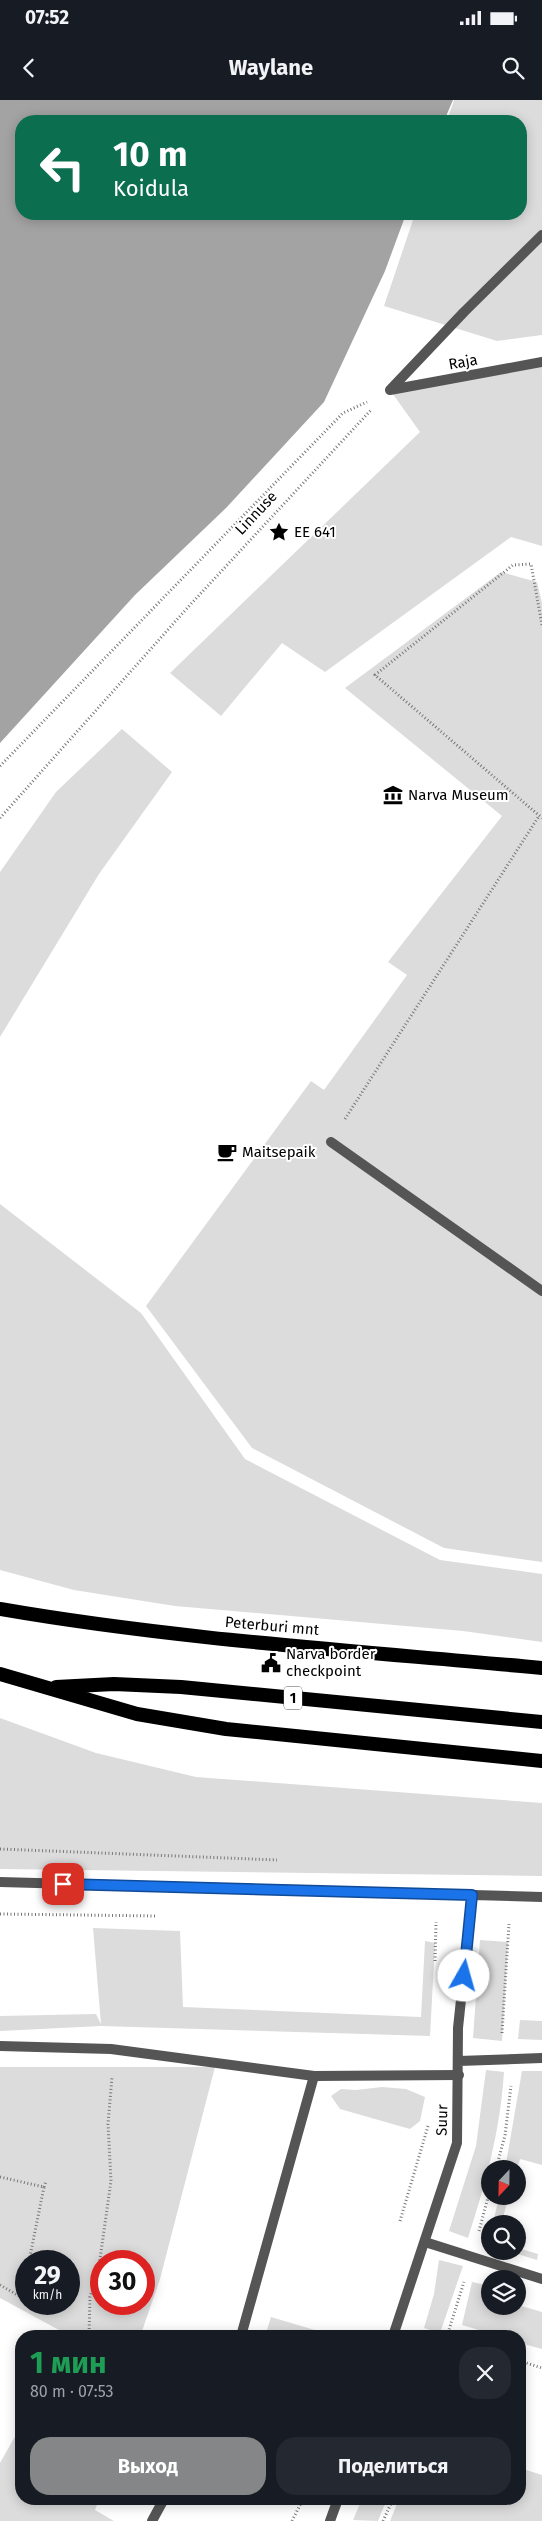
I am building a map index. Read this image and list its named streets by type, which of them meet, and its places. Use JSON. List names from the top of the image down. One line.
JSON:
{"streets":{"highway":["Peterburi mnt","1"],"street":["Raja","Suur"],"path":["Linnuse"]},"crossings":[["Raja","Linnuse"]],"places":{"place":["EE 641"],"museum":["Narva Museum"],"cafe":["Maitsepaik"],"public building":["Narva border checkpoint"]},"north":"bottom","page":{"status":"07:52","header":"Waylane","turn":["10 m","Koidula"],"speed":"29 km/h","limit":"30","heading":["1 мин","80 m · 07:53"],"buttons":["Выход","Поделиться"]}}
